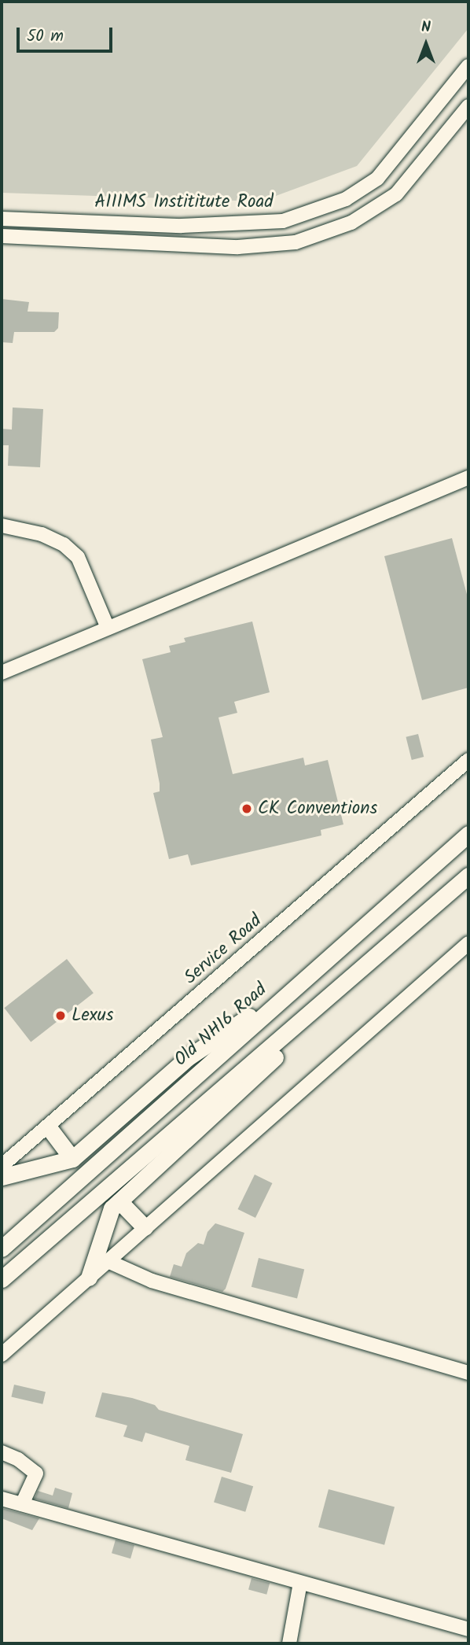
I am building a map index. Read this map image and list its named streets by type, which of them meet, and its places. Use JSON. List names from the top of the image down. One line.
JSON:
{"streets":{"main road":["Old NH16 Road"],"street":["AIIIMS Instititute Road","Service Road"]},"places":["CK Conventions","Lexus"],"scale_bar":"50 m","north":"top"}
